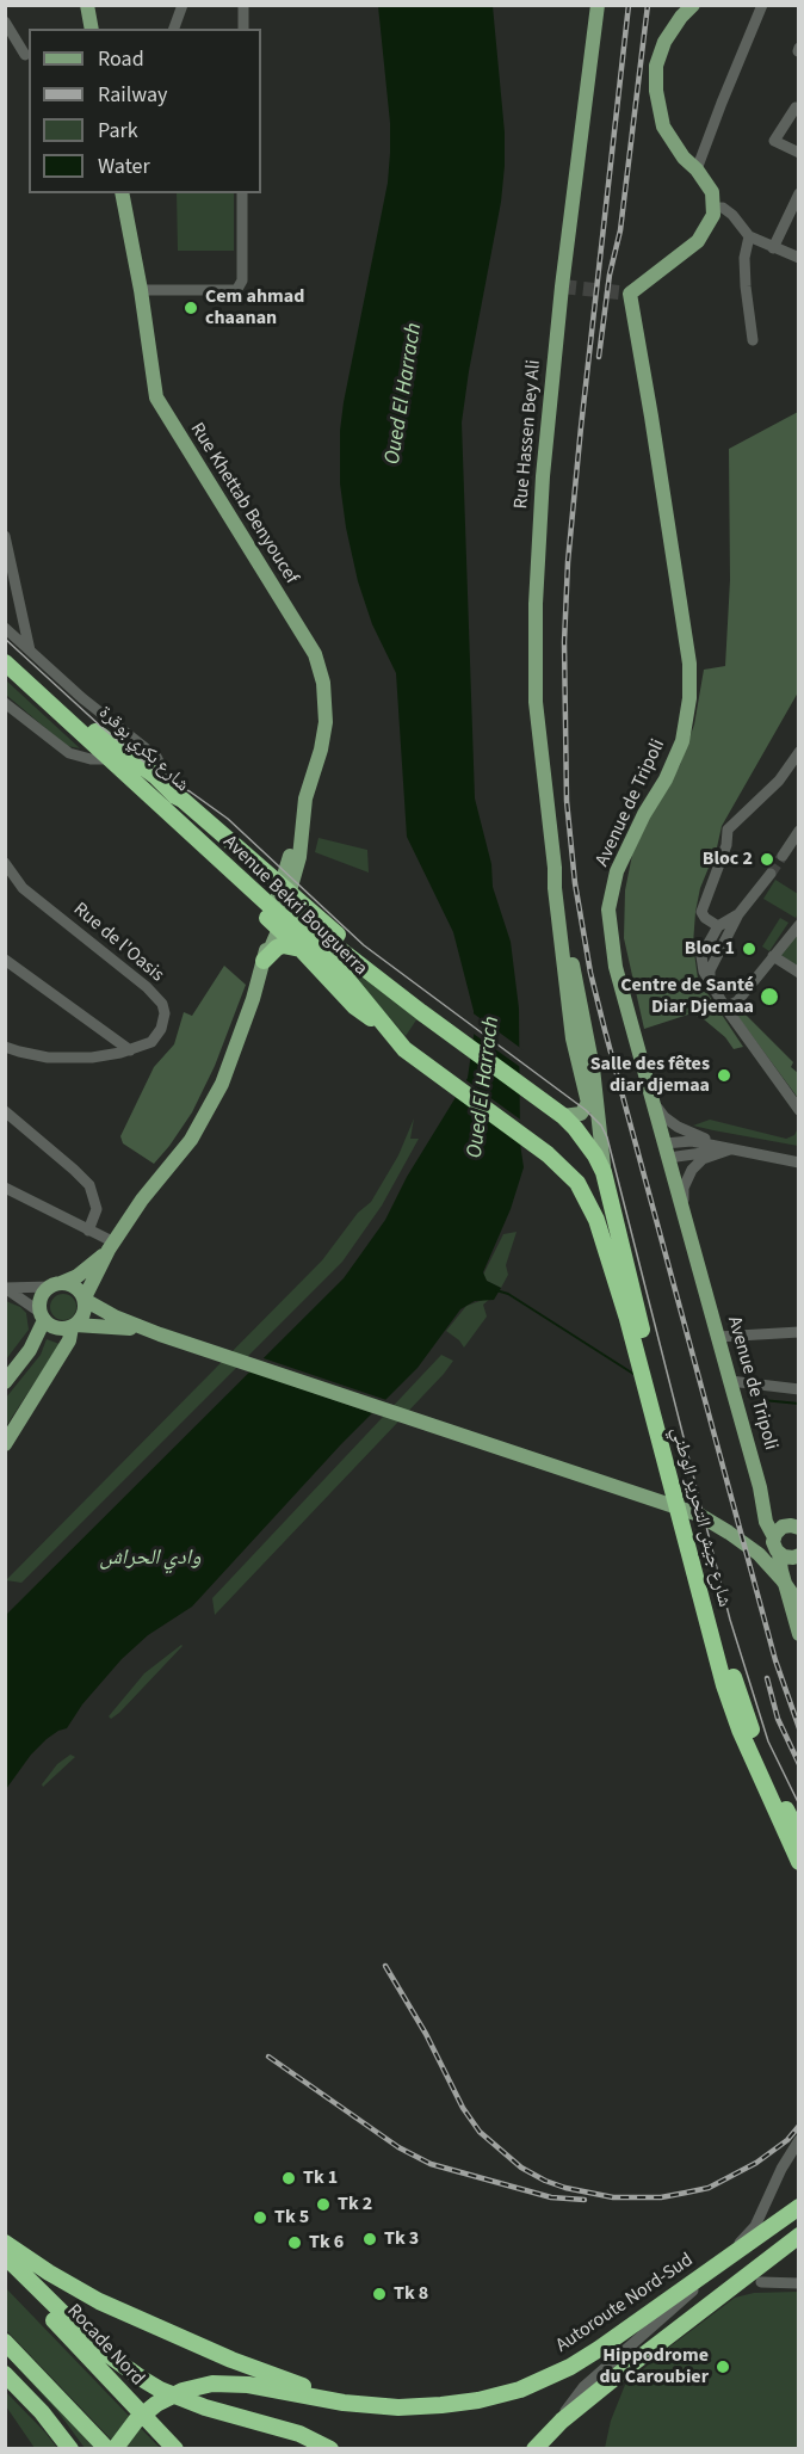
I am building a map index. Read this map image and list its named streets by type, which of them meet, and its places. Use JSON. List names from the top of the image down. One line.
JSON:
{"streets":{"highway":["شارع بكري بوقرة","Avenue Bekri Bouguerra","شارع جيش التحرير الوطني","Autoroute Nord-Sud","Rocade Nord"],"main road":["Rue Hassen Bey Ali","Rue Khettab Benyoucef","Avenue de Tripoli"],"street":["Rue de l'Oasis"]},"crossings":[["Rue Hassen Bey Ali","Avenue Bekri Bouguerra"],["Rue Hassen Bey Ali","شارع جيش التحرير الوطني"],["شارع بكري بوقرة","Avenue Bekri Bouguerra"],["Avenue Bekri Bouguerra","شارع جيش التحرير الوطني"]],"water":["Oued El Harrach","وادي الحراش"],"places":["Cem ahmad chaanan","Bloc 2","Bloc 1","Centre de Santé Diar Djemaa","Salle des fêtes diar djemaa","Tk 1","Tk 2","Tk 5","Tk 3","Tk 6","Tk 8","Hippodrome du Caroubier"],"legend":["Road","Railway","Park","Water"]}
